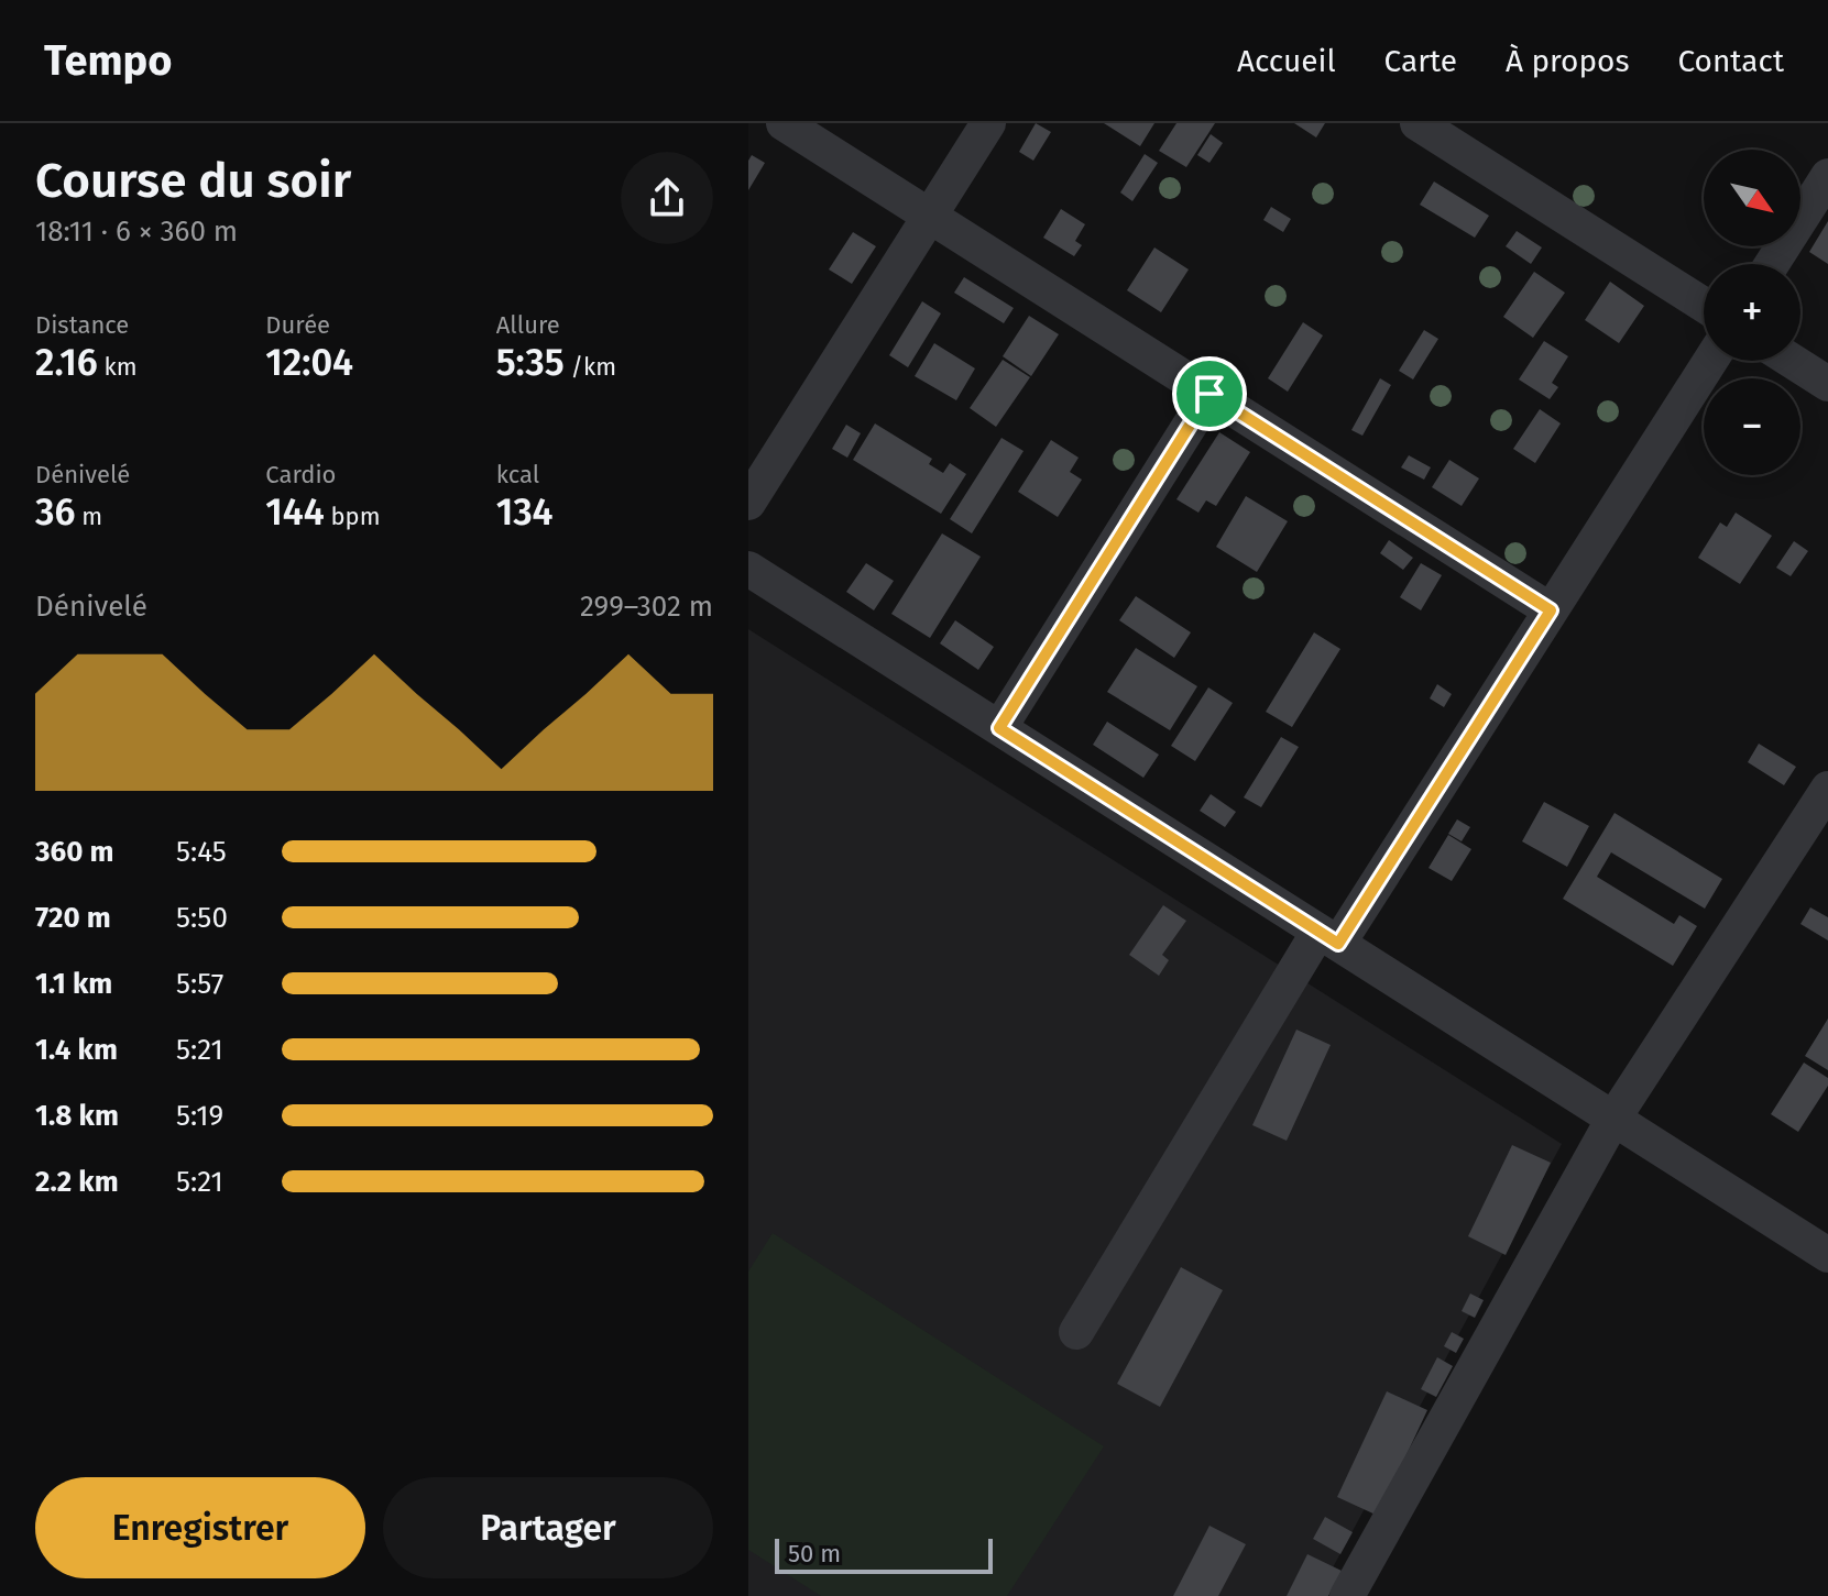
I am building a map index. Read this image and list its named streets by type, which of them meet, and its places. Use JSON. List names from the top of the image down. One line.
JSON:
{"scale_bar":"50 m","north":"bottom right","page":{"header":"Tempo","nav":["Accueil","Carte","À propos","Contact"],"heading":["Course du soir","18:11 · 6 × 360 m"],"map_buttons":["+","−"],"stats":[["Distance","2.16 km"],["Durée","12:04"],["Allure","5:35 /km"],["Dénivelé","36 m"],["Cardio","144 bpm"],["kcal","134"]],"chart":["Dénivelé","299–302 m"],"list":[{"name":"360 m","note":"5:45"},{"name":"720 m","note":"5:50"},{"name":"1.1 km","note":"5:57"},{"name":"1.4 km","note":"5:21"},{"name":"1.8 km","note":"5:19"},{"name":"2.2 km","note":"5:21"}],"buttons":["Enregistrer","Partager"],"scale":"50 m"}}
